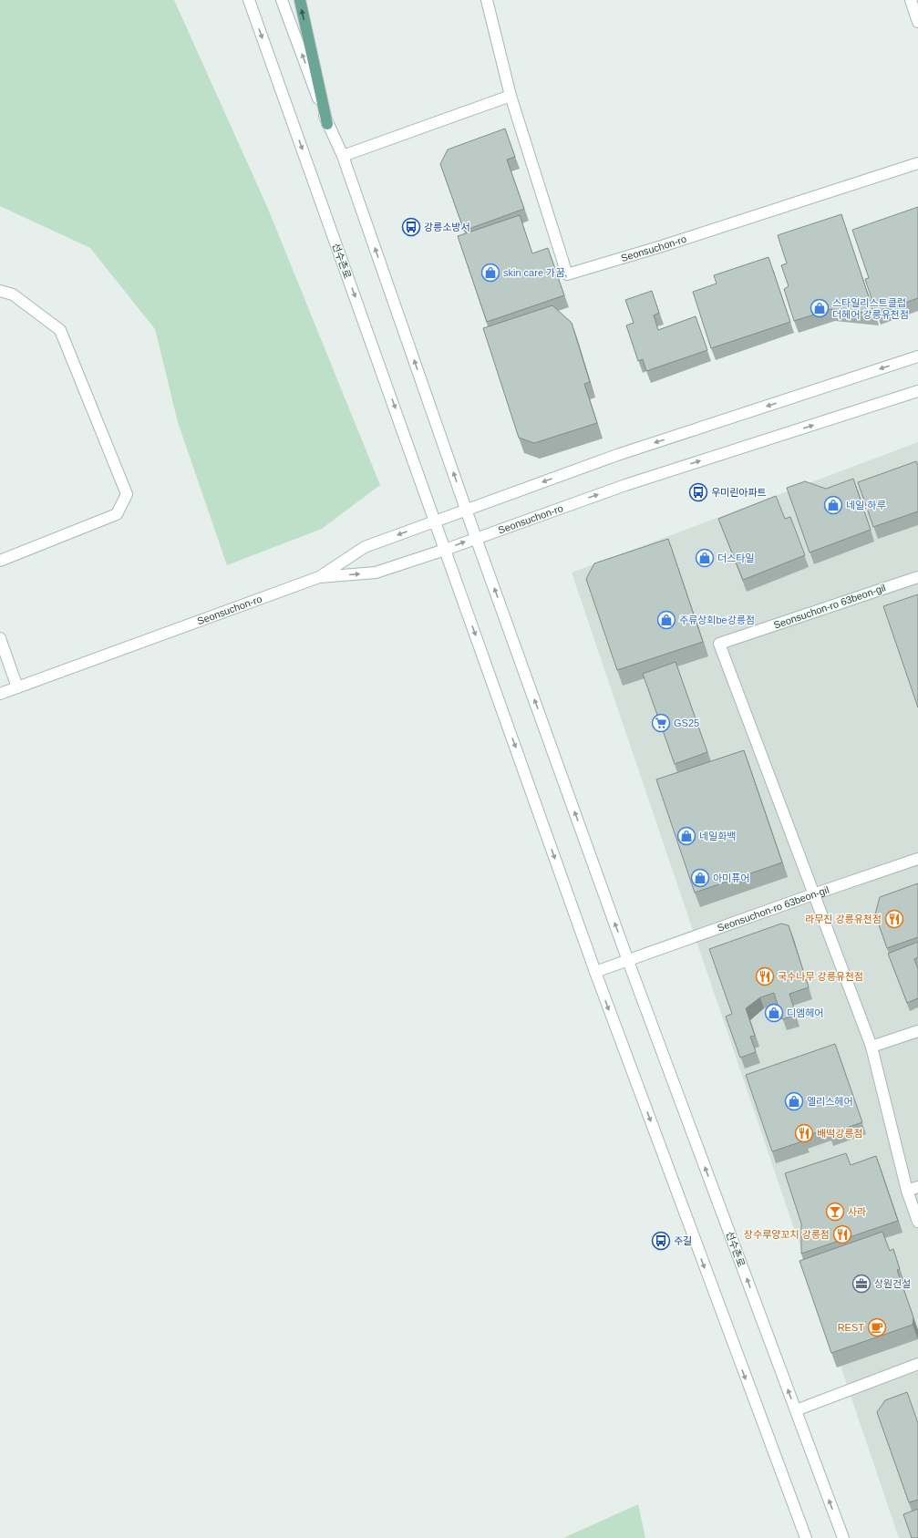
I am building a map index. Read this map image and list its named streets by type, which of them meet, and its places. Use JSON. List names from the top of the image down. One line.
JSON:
{"streets":{"street":["Seonsuchon-ro","선수촌로","Seonsuchon-ro 63beon-gil"]},"crossings":[["Seonsuchon-ro","선수촌로"],["선수촌로","Seonsuchon-ro 63beon-gil"]],"places":{"bus stop":["강릉소방서","우미린아파트","주길"],"shop":["skin care 가꿈,","스타일리스트클럽 더헤어 강릉유천점","네일,하루","더스타일","주류상회be강릉점","네일화백","아미퓨어","디엠헤어","엘리스헤어"],"supermarket":["GS25"],"restaurant":["라무진 강릉유천점","국수나무 강릉유천점","배떡강릉점","장수루양꼬치 강릉점"],"bar":["사라"],"office":["상원건설"],"cafe":["REST"]}}
